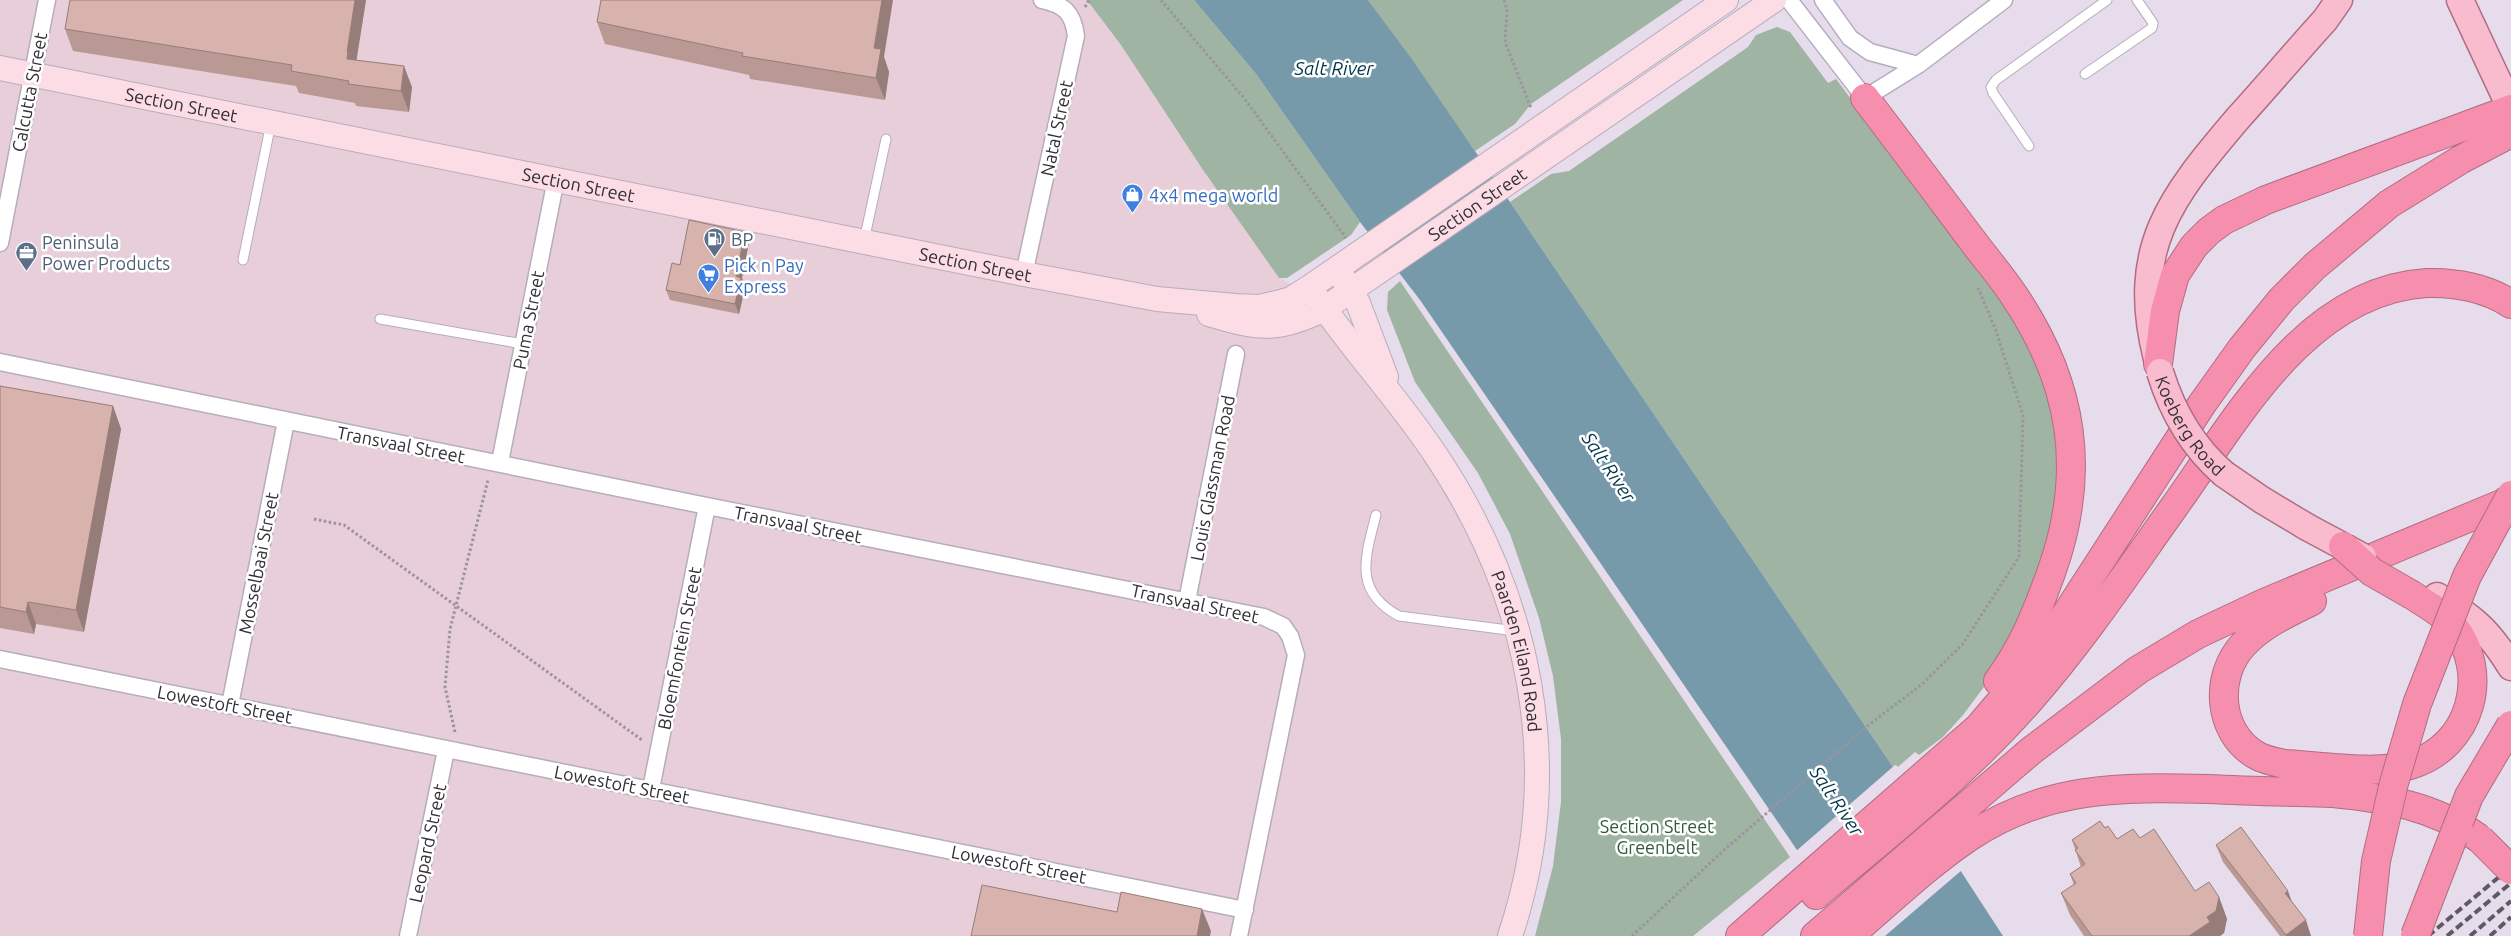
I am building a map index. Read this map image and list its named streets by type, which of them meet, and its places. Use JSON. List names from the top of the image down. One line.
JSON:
{"streets":{"main road":["Koeberg Road"],"street":["Calcutta Street","Section Street","Natal Street","Puma Street","Transvaal Street","Louis Glassman Road","Mosselbaai Street","Bloemfontein Street","Paarden Eiland Road","Lowestoft Street","Leopard Street"]},"crossings":[["Calcutta Street","Section Street"],["Section Street","Natal Street"],["Section Street","Puma Street"],["Section Street","Paarden Eiland Road"],["Puma Street","Transvaal Street"],["Transvaal Street","Louis Glassman Road"],["Transvaal Street","Mosselbaai Street"],["Transvaal Street","Bloemfontein Street"],["Transvaal Street","Lowestoft Street"],["Mosselbaai Street","Lowestoft Street"],["Bloemfontein Street","Lowestoft Street"],["Lowestoft Street","Leopard Street"]],"water":["Salt River"],"parks":["Section Street Greenbelt"],"places":{"shop":["4x4 mega world"],"fuel station":["BP"],"office":["Peninsula Power Products"],"supermarket":["Pick n Pay Express"]}}
